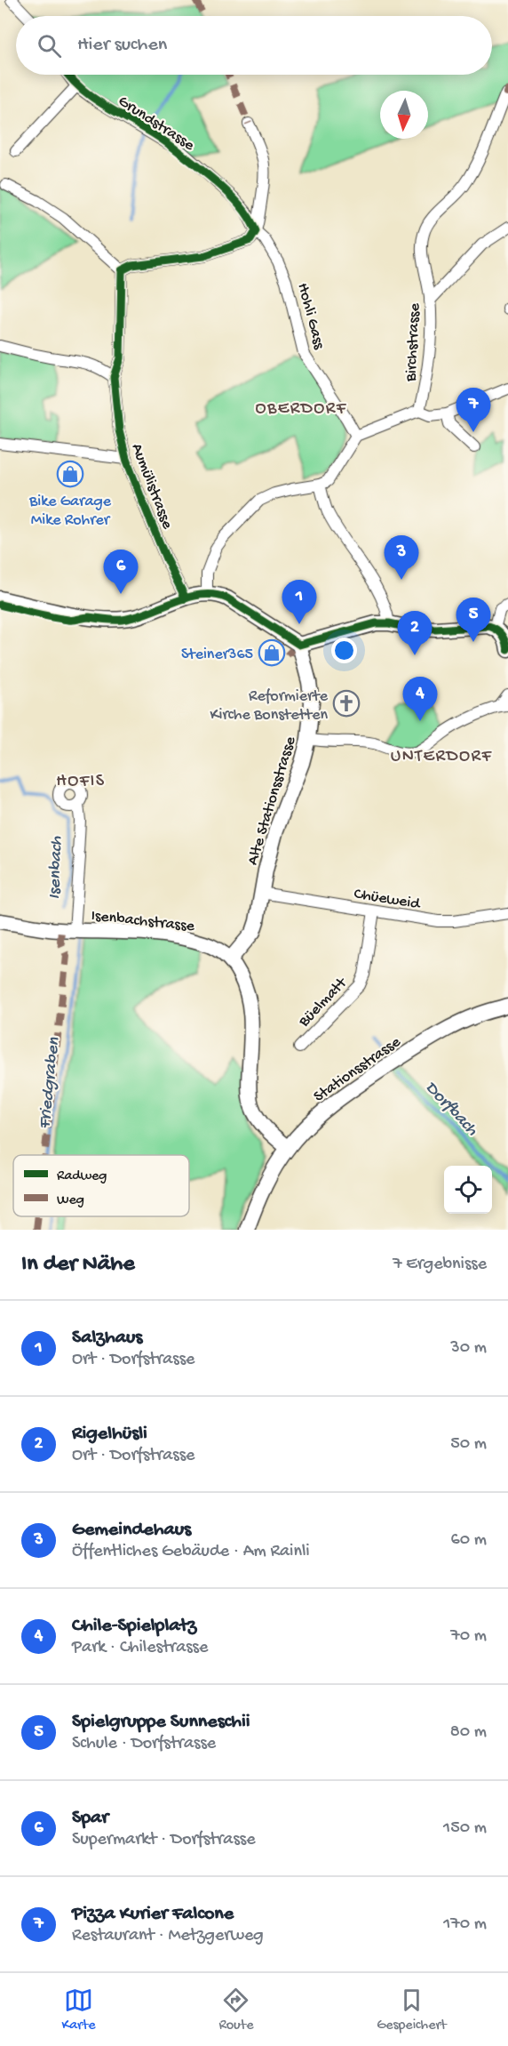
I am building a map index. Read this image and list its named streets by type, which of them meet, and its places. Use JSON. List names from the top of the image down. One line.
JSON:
{"streets":{"street":["Grundstrasse","Hohli Gass","Birchstrasse","Aumülistrasse","Alte Stationsstrasse","Chüeweid","Isenbachstrasse","Büelmatt","Stationsstrasse"]},"crossings":[["Grundstrasse","Hohli Gass"],["Alte Stationsstrasse","Chüeweid"],["Alte Stationsstrasse","Isenbachstrasse"],["Chüeweid","Büelmatt"],["Isenbachstrasse","Stationsstrasse"]],"districts":["OBERDORF","UNTERDORF","HOFIS"],"water":["Isenbach","Friedgraben","Dorfbach"],"places":{"shop":["Bike Garage Mike Rohrer","Steiner365"],"church":["Reformierte Kirche Bonstetten"]},"legend":["Radweg","Weg"],"north":"bottom","page":{"search":"Hier suchen","pins":["7","3","6","1","5","2","4"],"heading":["In der Nähe","7 Ergebnisse"],"list":[{"mark":"1","name":"Salzhaus","note":"Ort · Dorfstrasse","value":"30 m"},{"mark":"2","name":"Rigelhüsli","note":"Ort · Dorfstrasse","value":"50 m"},{"mark":"3","name":"Gemeindehaus","note":"Öffentliches Gebäude · Am Rainli","value":"60 m"},{"mark":"4","name":"Chile-Spielplatz","note":"Park · Chilestrasse","value":"70 m"},{"mark":"5","name":"Spielgruppe Sunneschii","note":"Schule · Dorfstrasse","value":"80 m"},{"mark":"6","name":"Spar","note":"Supermarkt · Dorfstrasse","value":"150 m"},{"mark":"7","name":"Pizza Kurier Falcone","note":"Restaurant · Metzgerweg","value":"170 m"}],"nav":["Karte","Route","Gespeichert"]}}
